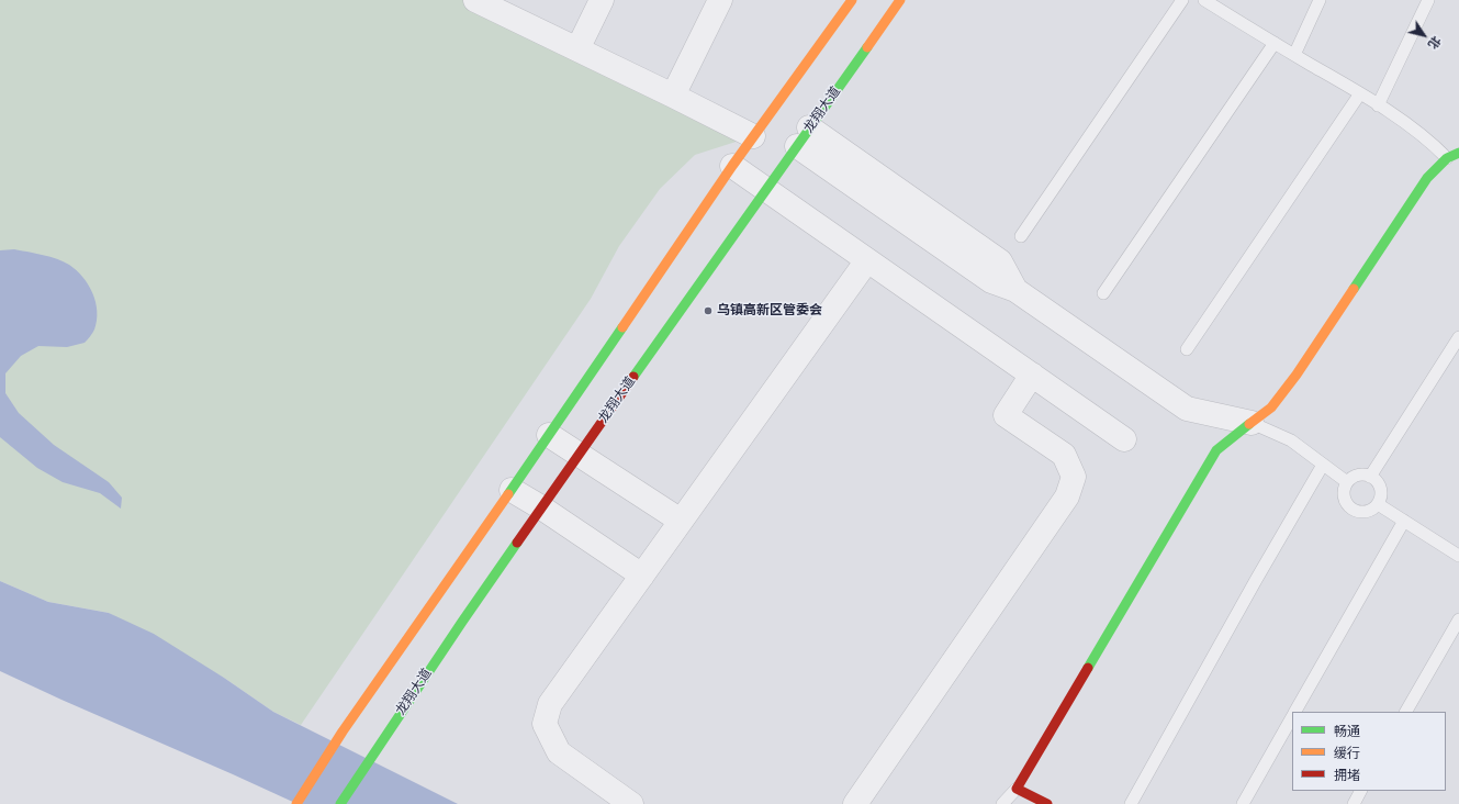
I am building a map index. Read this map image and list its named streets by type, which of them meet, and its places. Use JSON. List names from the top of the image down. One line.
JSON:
{"streets":{"main road":["龙翔大道"]},"places":["乌镇高新区管委会"],"legend":["畅通","缓行","拥堵"],"north":"bottom right"}
